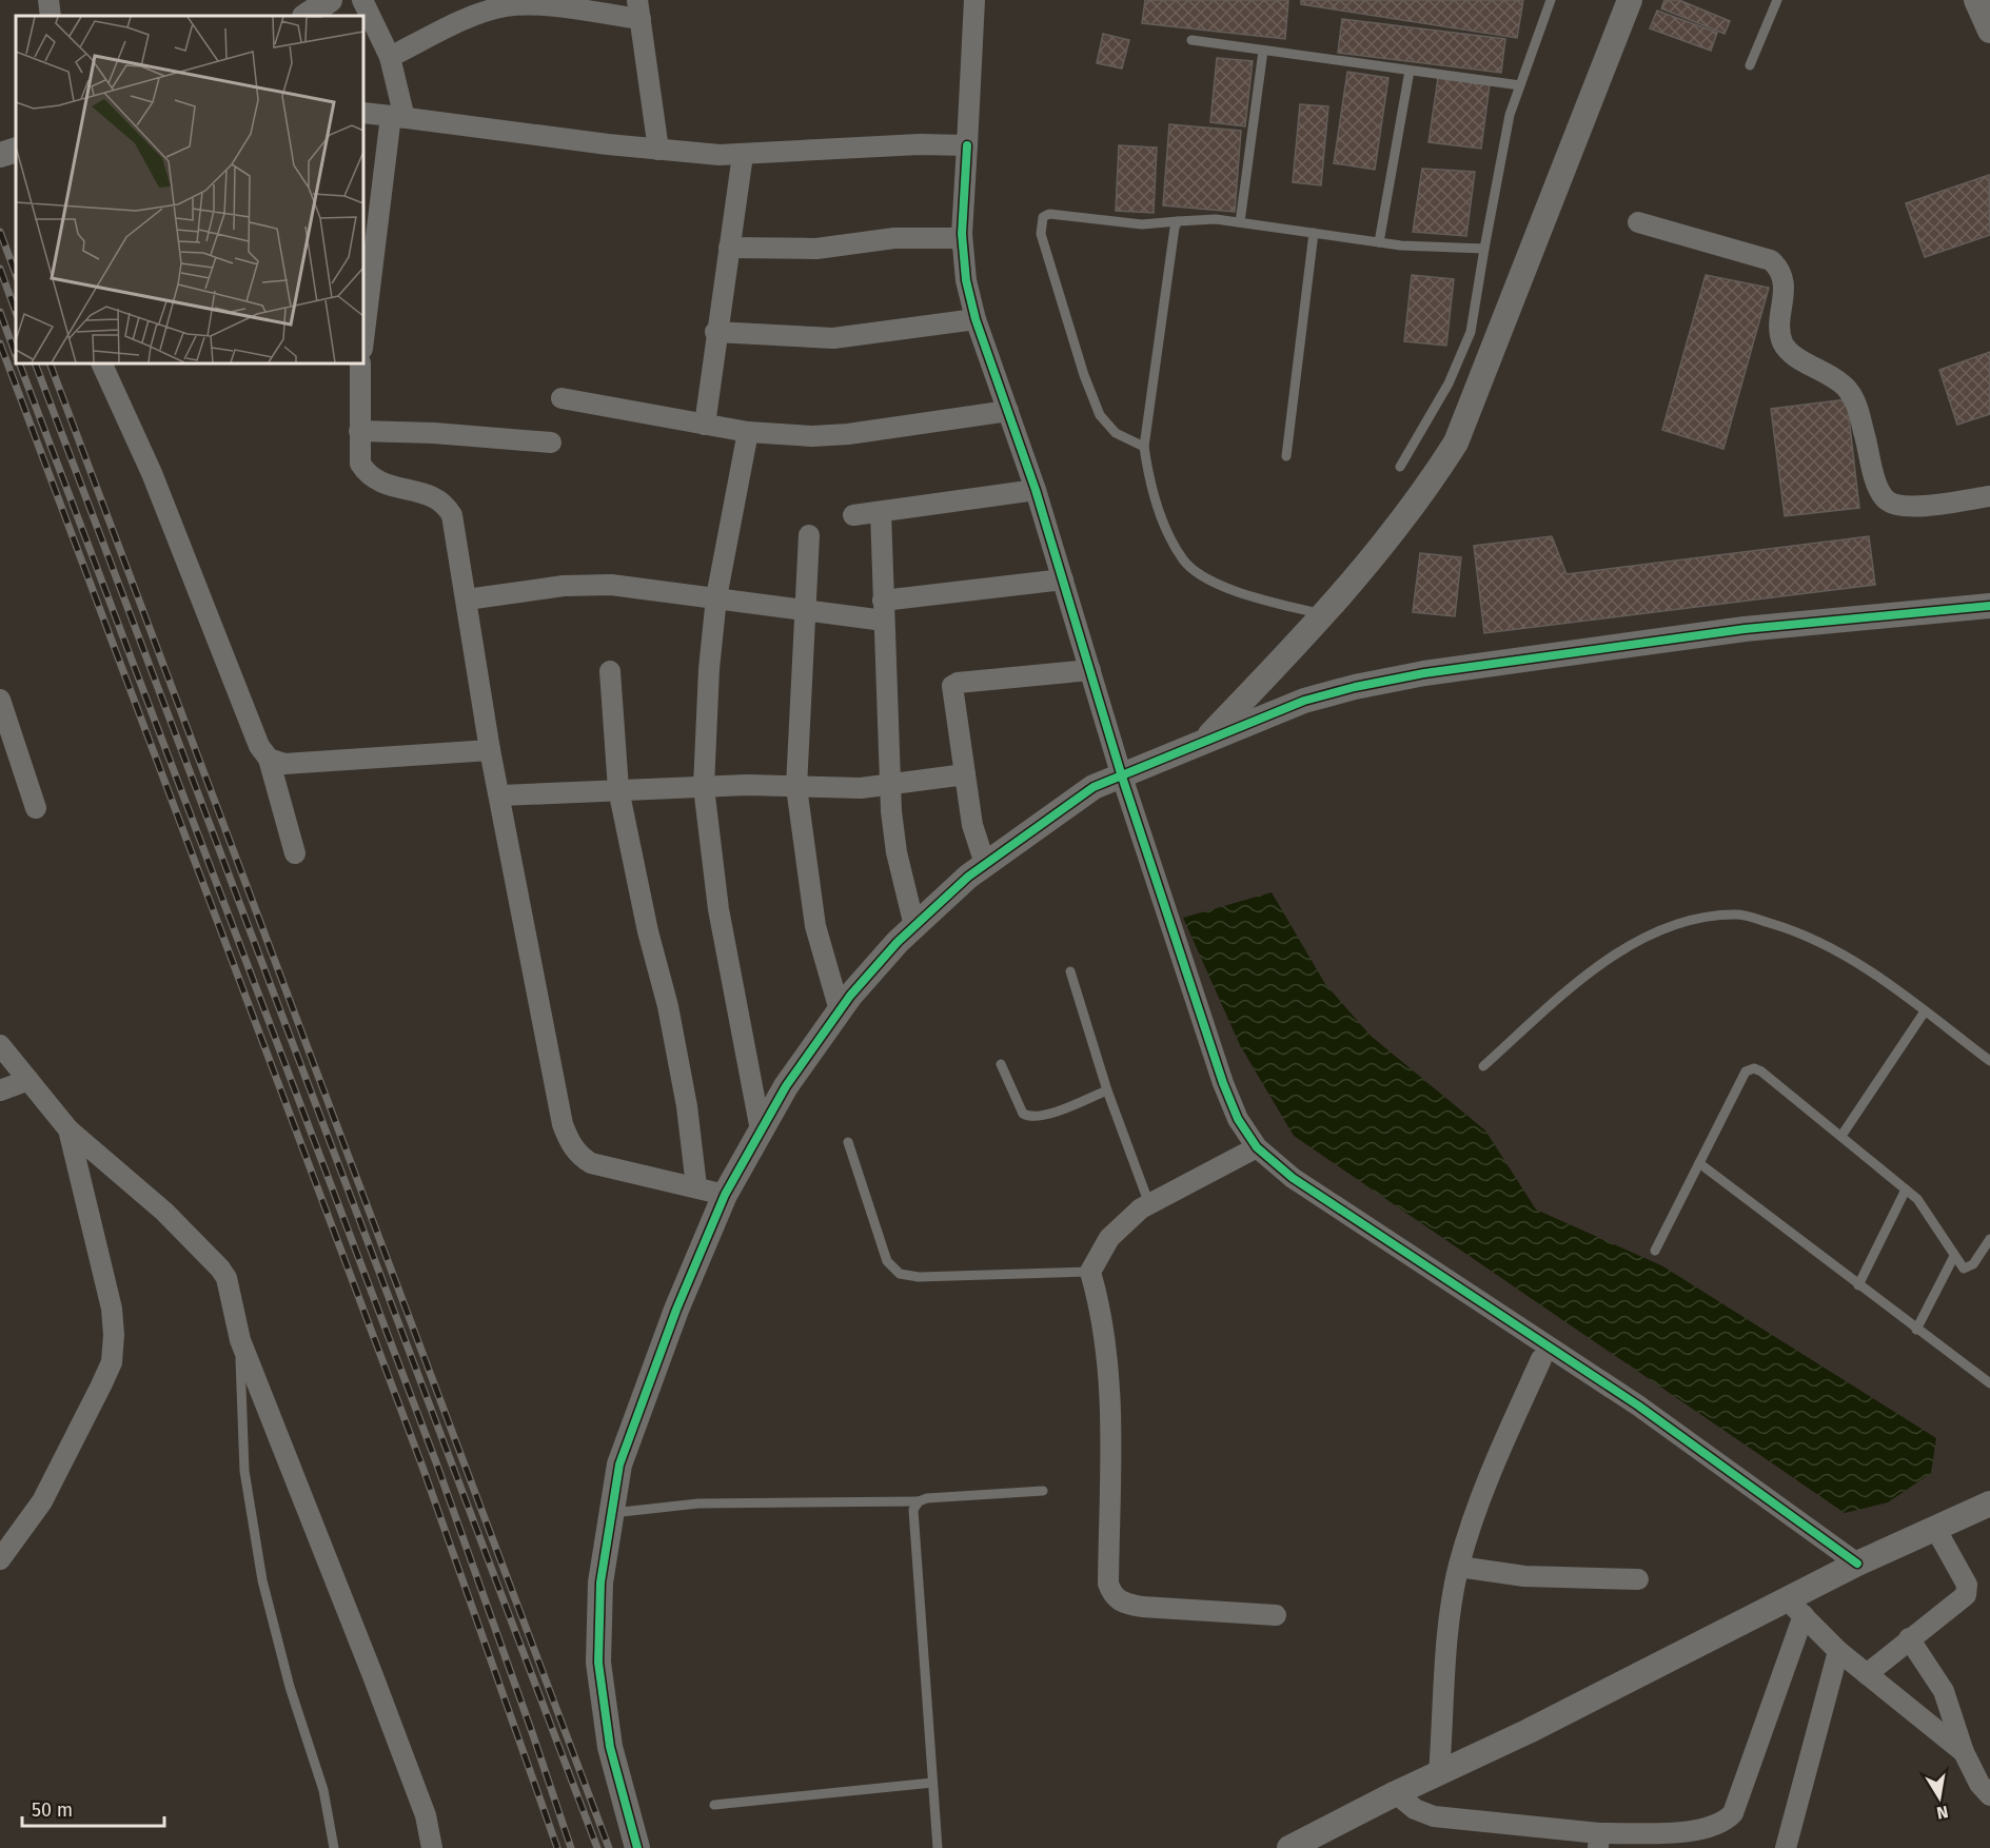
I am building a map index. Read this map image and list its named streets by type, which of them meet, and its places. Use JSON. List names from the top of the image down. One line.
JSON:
{"scale_bar":"50 m","north":"bottom"}
